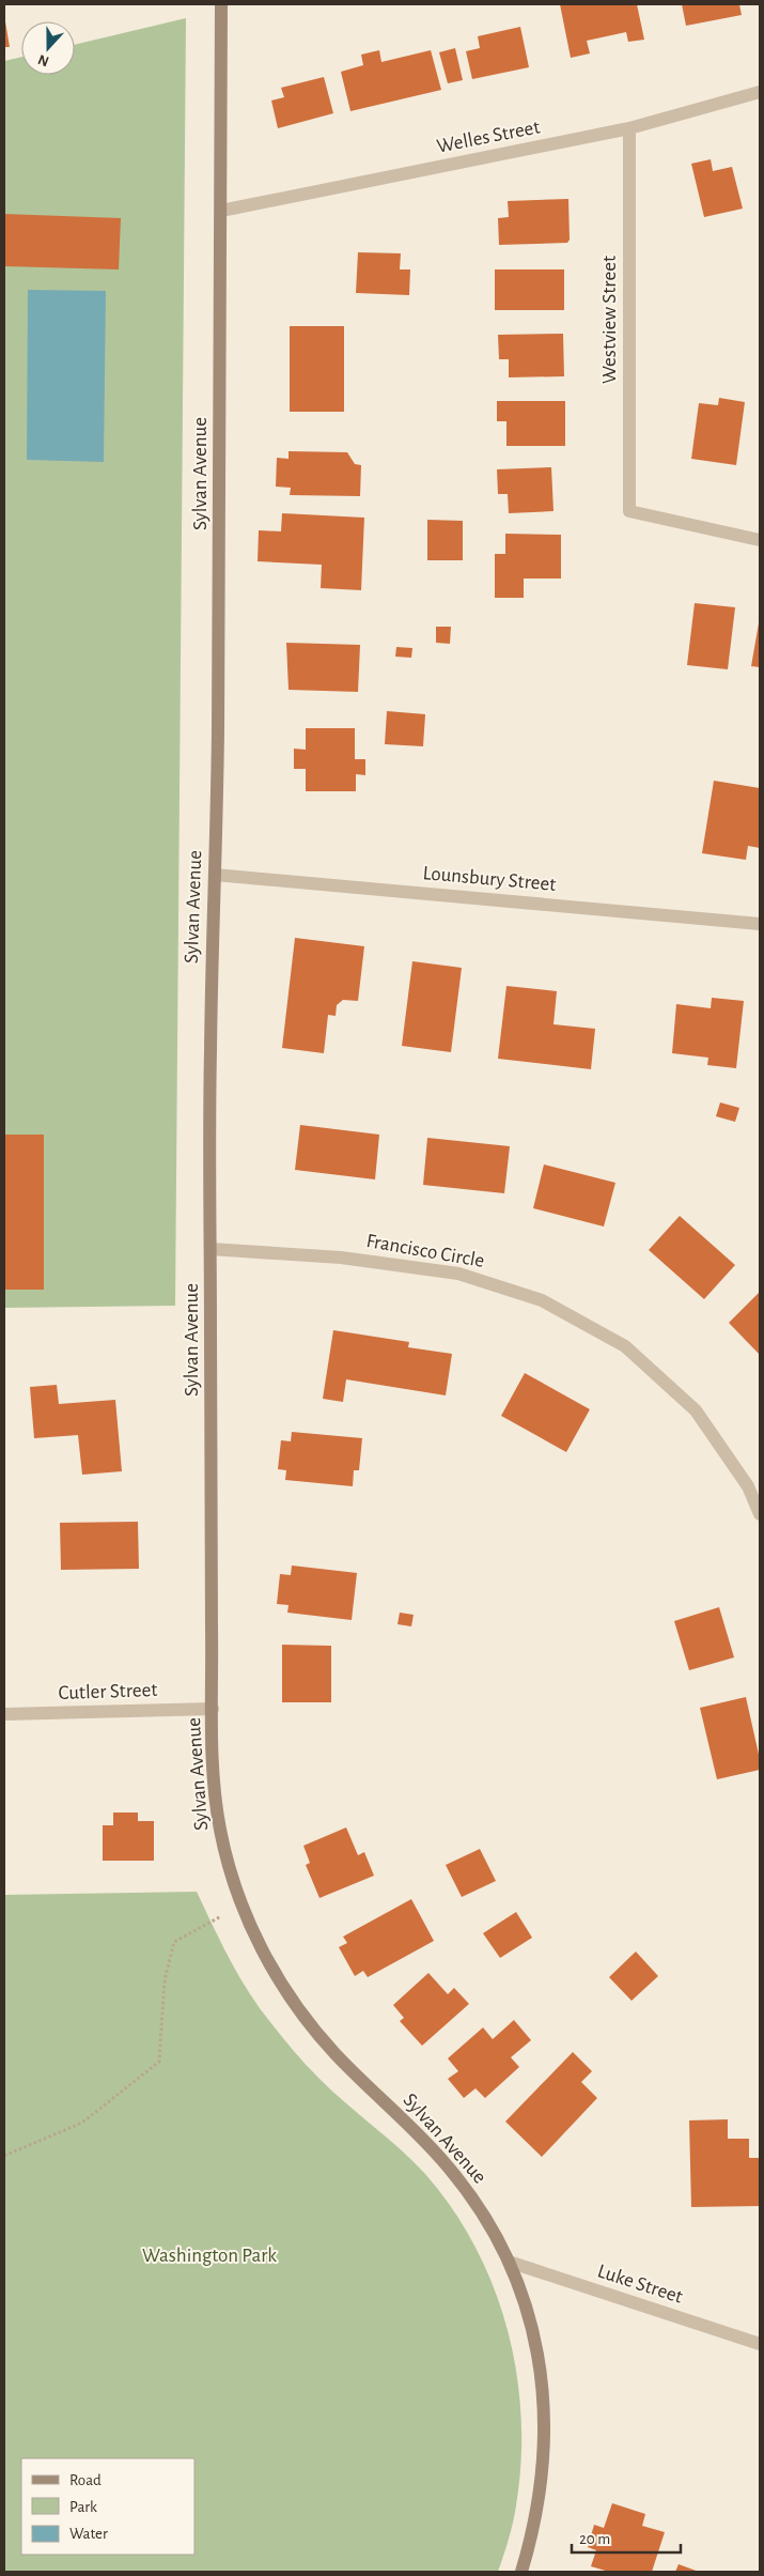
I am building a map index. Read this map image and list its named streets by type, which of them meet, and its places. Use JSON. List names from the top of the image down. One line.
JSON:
{"streets":{"street":["Welles Street","Westview Street","Sylvan Avenue","Lounsbury Street","Francisco Circle","Cutler Street","Luke Street"]},"crossings":[["Welles Street","Westview Street"],["Welles Street","Sylvan Avenue"],["Sylvan Avenue","Lounsbury Street"],["Sylvan Avenue","Francisco Circle"],["Sylvan Avenue","Cutler Street"],["Sylvan Avenue","Luke Street"]],"parks":["Washington Park"],"legend":["Road","Park","Water"],"scale_bar":"20 m","north":"bottom"}
